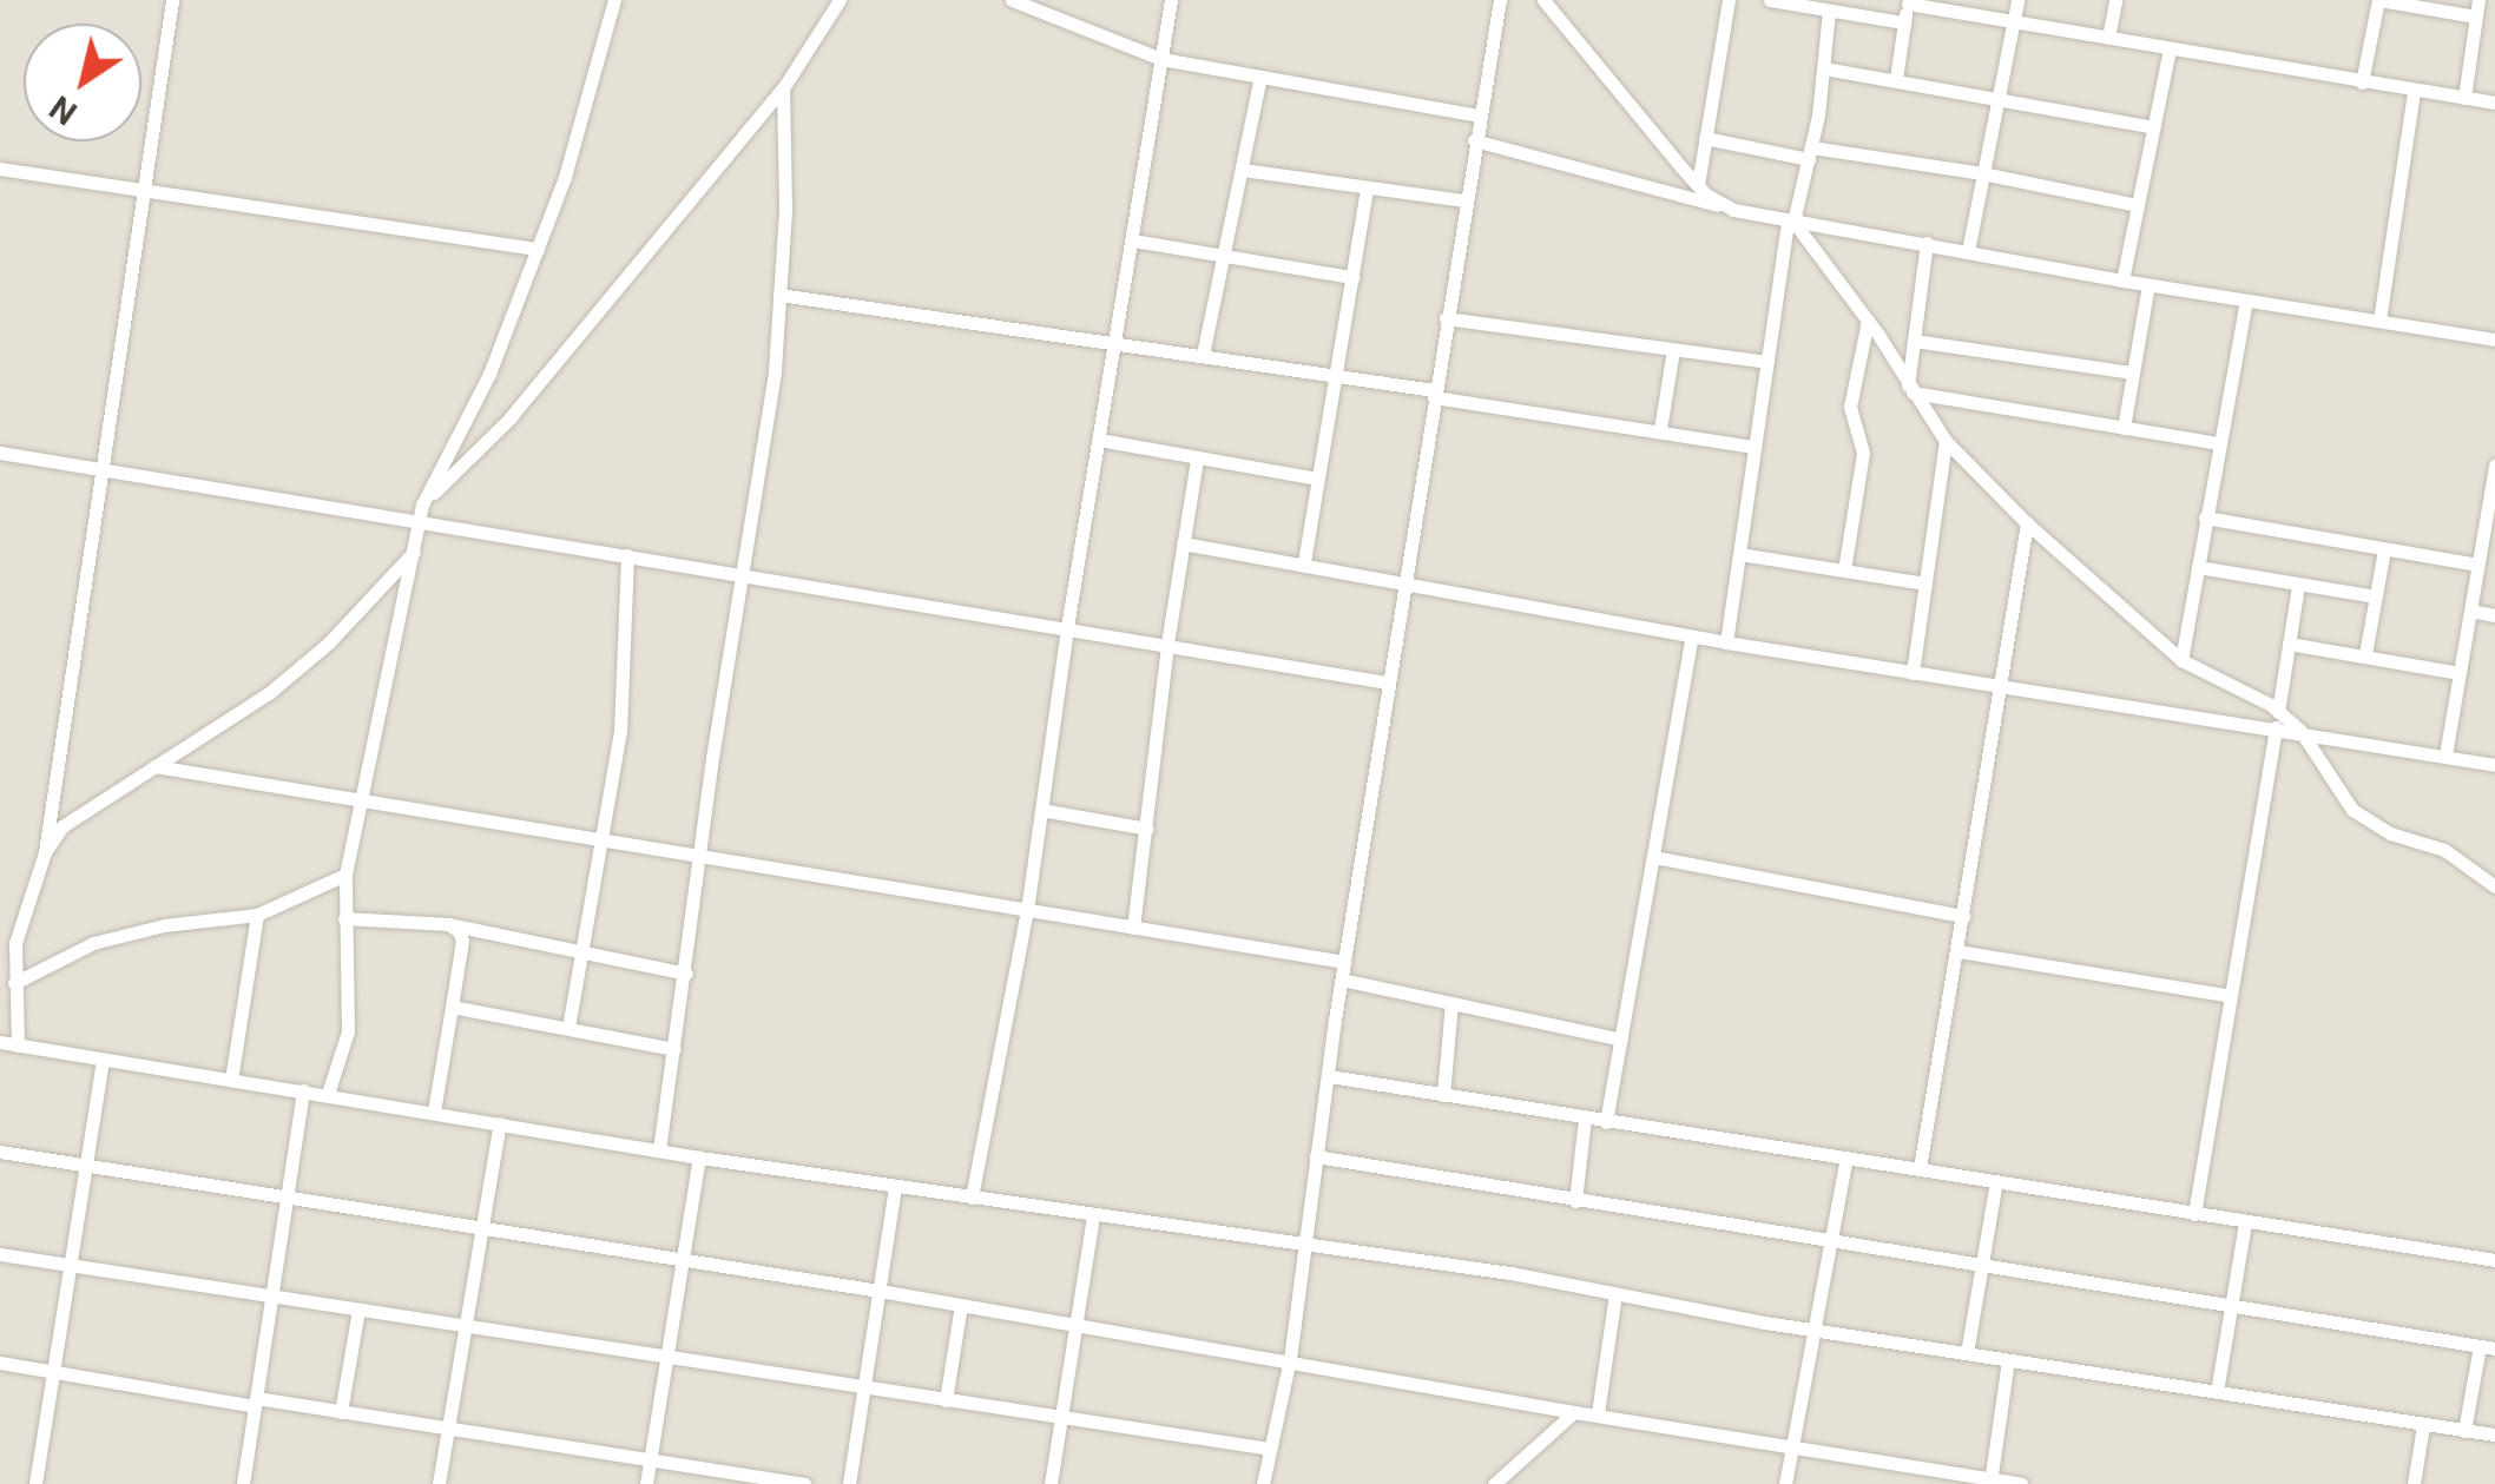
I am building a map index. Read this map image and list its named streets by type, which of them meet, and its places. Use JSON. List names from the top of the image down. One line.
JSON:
{"north":"bottom left"}
